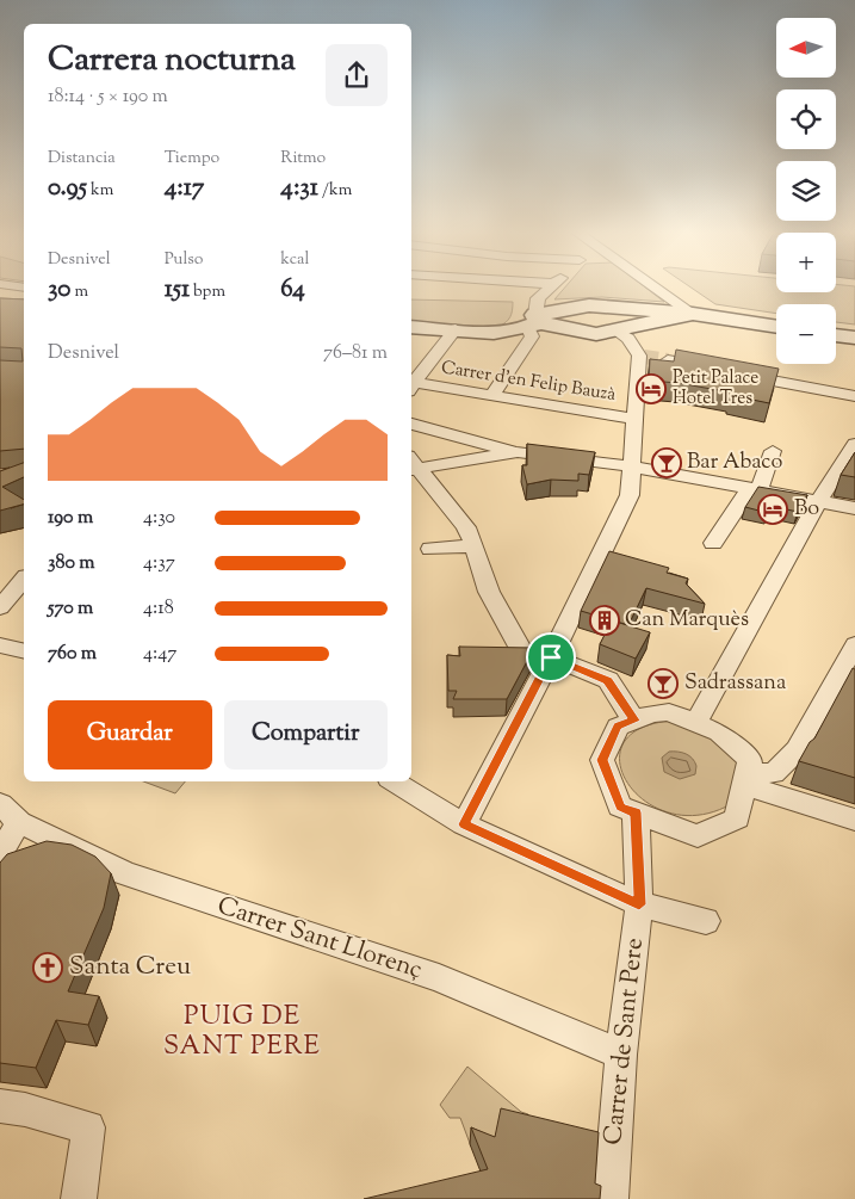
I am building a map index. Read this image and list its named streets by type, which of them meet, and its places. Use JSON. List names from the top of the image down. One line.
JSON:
{"streets":{"street":["Carrer d'en Felip Bauzà","Carrer Sant Llorenç","Carrer de Sant Pere"]},"crossings":[["Carrer Sant Llorenç","Carrer de Sant Pere"]],"districts":["PUIG DE SANT PERE"],"places":{"hotel":["Petit Palace Hotel Tres","Bo"],"bar":["Bar Abaco","Sadrassana"],"building":["Can Marquès"],"church":["Santa Creu"]},"north":"left","page":{"map_buttons":["+","−"],"heading":["Carrera nocturna","18:14 · 5 × 190 m"],"stats":[["Distancia","0.95 km"],["Tiempo","4:17"],["Ritmo","4:31 /km"],["Desnivel","30 m"],["Pulso","151 bpm"],["kcal","64"]],"chart":["Desnivel","76–81 m"],"list":[{"name":"190 m","note":"4:30"},{"name":"380 m","note":"4:37"},{"name":"570 m","note":"4:18"},{"name":"760 m","note":"4:47"}],"buttons":["Guardar","Compartir"]}}
